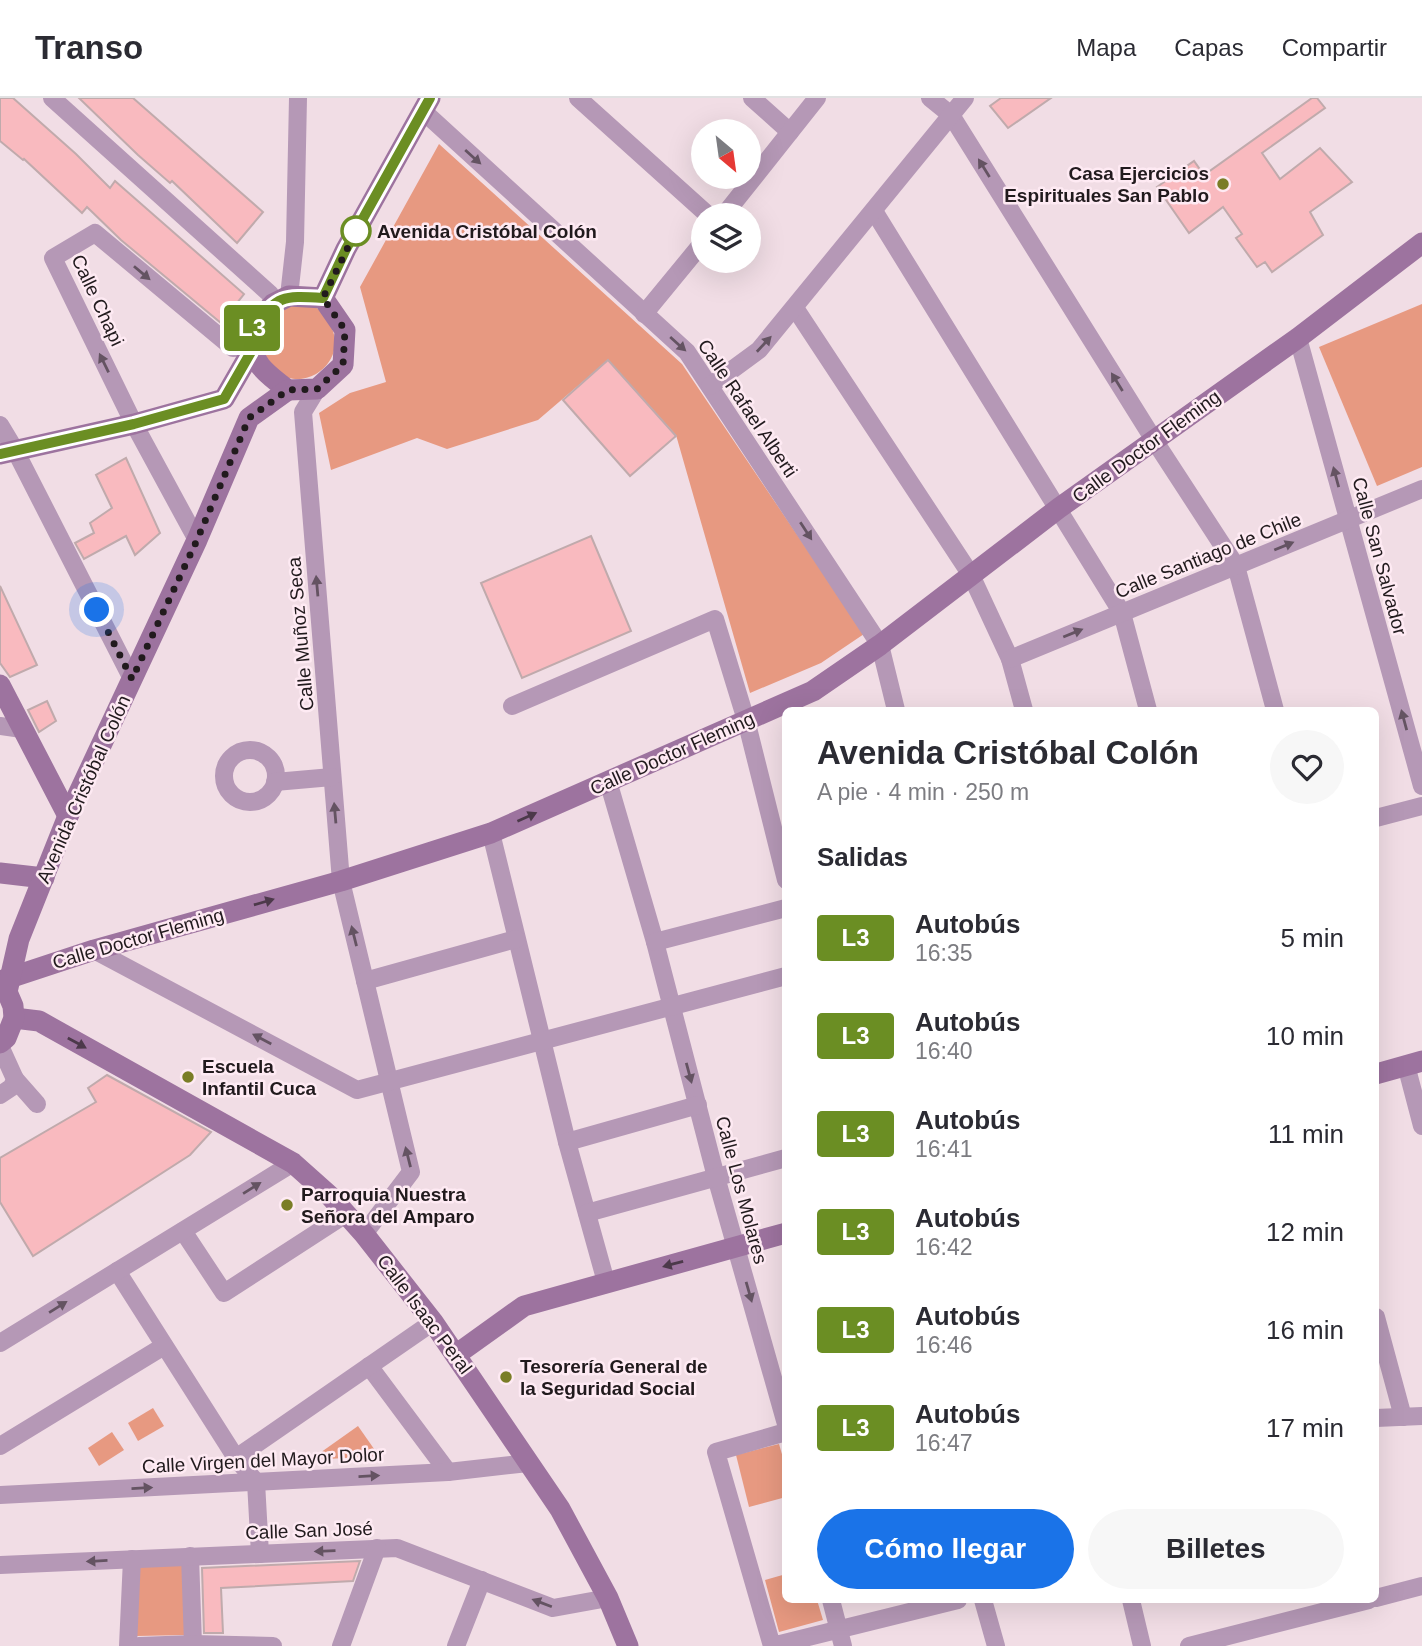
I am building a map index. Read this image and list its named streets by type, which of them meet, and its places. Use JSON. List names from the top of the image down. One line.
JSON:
{"streets":{"main road":["Calle Doctor Fleming","Avenida Cristóbal Colón","Calle Isaac Peral"],"street":["Calle Chapi","Calle Rafael Alberti","Calle Santiago de Chile","Calle San Salvador","Calle Muñoz Seca","Calle Los Molares","Calle Virgen del Mayor Dolor","Calle San José"]},"crossings":[["Calle Chapi","Calle Muñoz Seca"],["Calle Chapi","Avenida Cristóbal Colón"],["Calle Rafael Alberti","Calle Doctor Fleming"],["Calle Doctor Fleming","Calle San Salvador"],["Calle Doctor Fleming","Calle Muñoz Seca"],["Calle Doctor Fleming","Avenida Cristóbal Colón"],["Calle Doctor Fleming","Calle Los Molares"],["Calle Santiago de Chile","Calle San Salvador"],["Calle Muñoz Seca","Avenida Cristóbal Colón"],["Calle Muñoz Seca","Calle Isaac Peral"],["Avenida Cristóbal Colón","Calle Isaac Peral"],["Calle Isaac Peral","Calle Virgen del Mayor Dolor"],["Calle Isaac Peral","Calle San José"]],"one_way":["Calle Santiago de Chile","Calle Muñoz Seca","Calle Virgen del Mayor Dolor","Calle San José"],"places":["Casa Ejercicios Espirituales San Pablo","Avenida Cristóbal Colón","Escuela Infantil Cuca","Parroquia Nuestra Señora del Amparo","Tesorería General de la Seguridad Social"],"lines":["bus line L3"],"north":"bottom right","page":{"header":"Transo","nav":["Mapa","Capas","Compartir"],"on_map":"L3","heading":[["Avenida Cristóbal Colón","A pie · 4 min · 250 m"],"Salidas"],"list":[{"mark":"L3","name":"Autobús","note":"16:35","value":"5 min"},{"mark":"L3","name":"Autobús","note":"16:40","value":"10 min"},{"mark":"L3","name":"Autobús","note":"16:41","value":"11 min"},{"mark":"L3","name":"Autobús","note":"16:42","value":"12 min"},{"mark":"L3","name":"Autobús","note":"16:46","value":"16 min"},{"mark":"L3","name":"Autobús","note":"16:47","value":"17 min"}],"buttons":["Cómo llegar","Billetes"]}}
